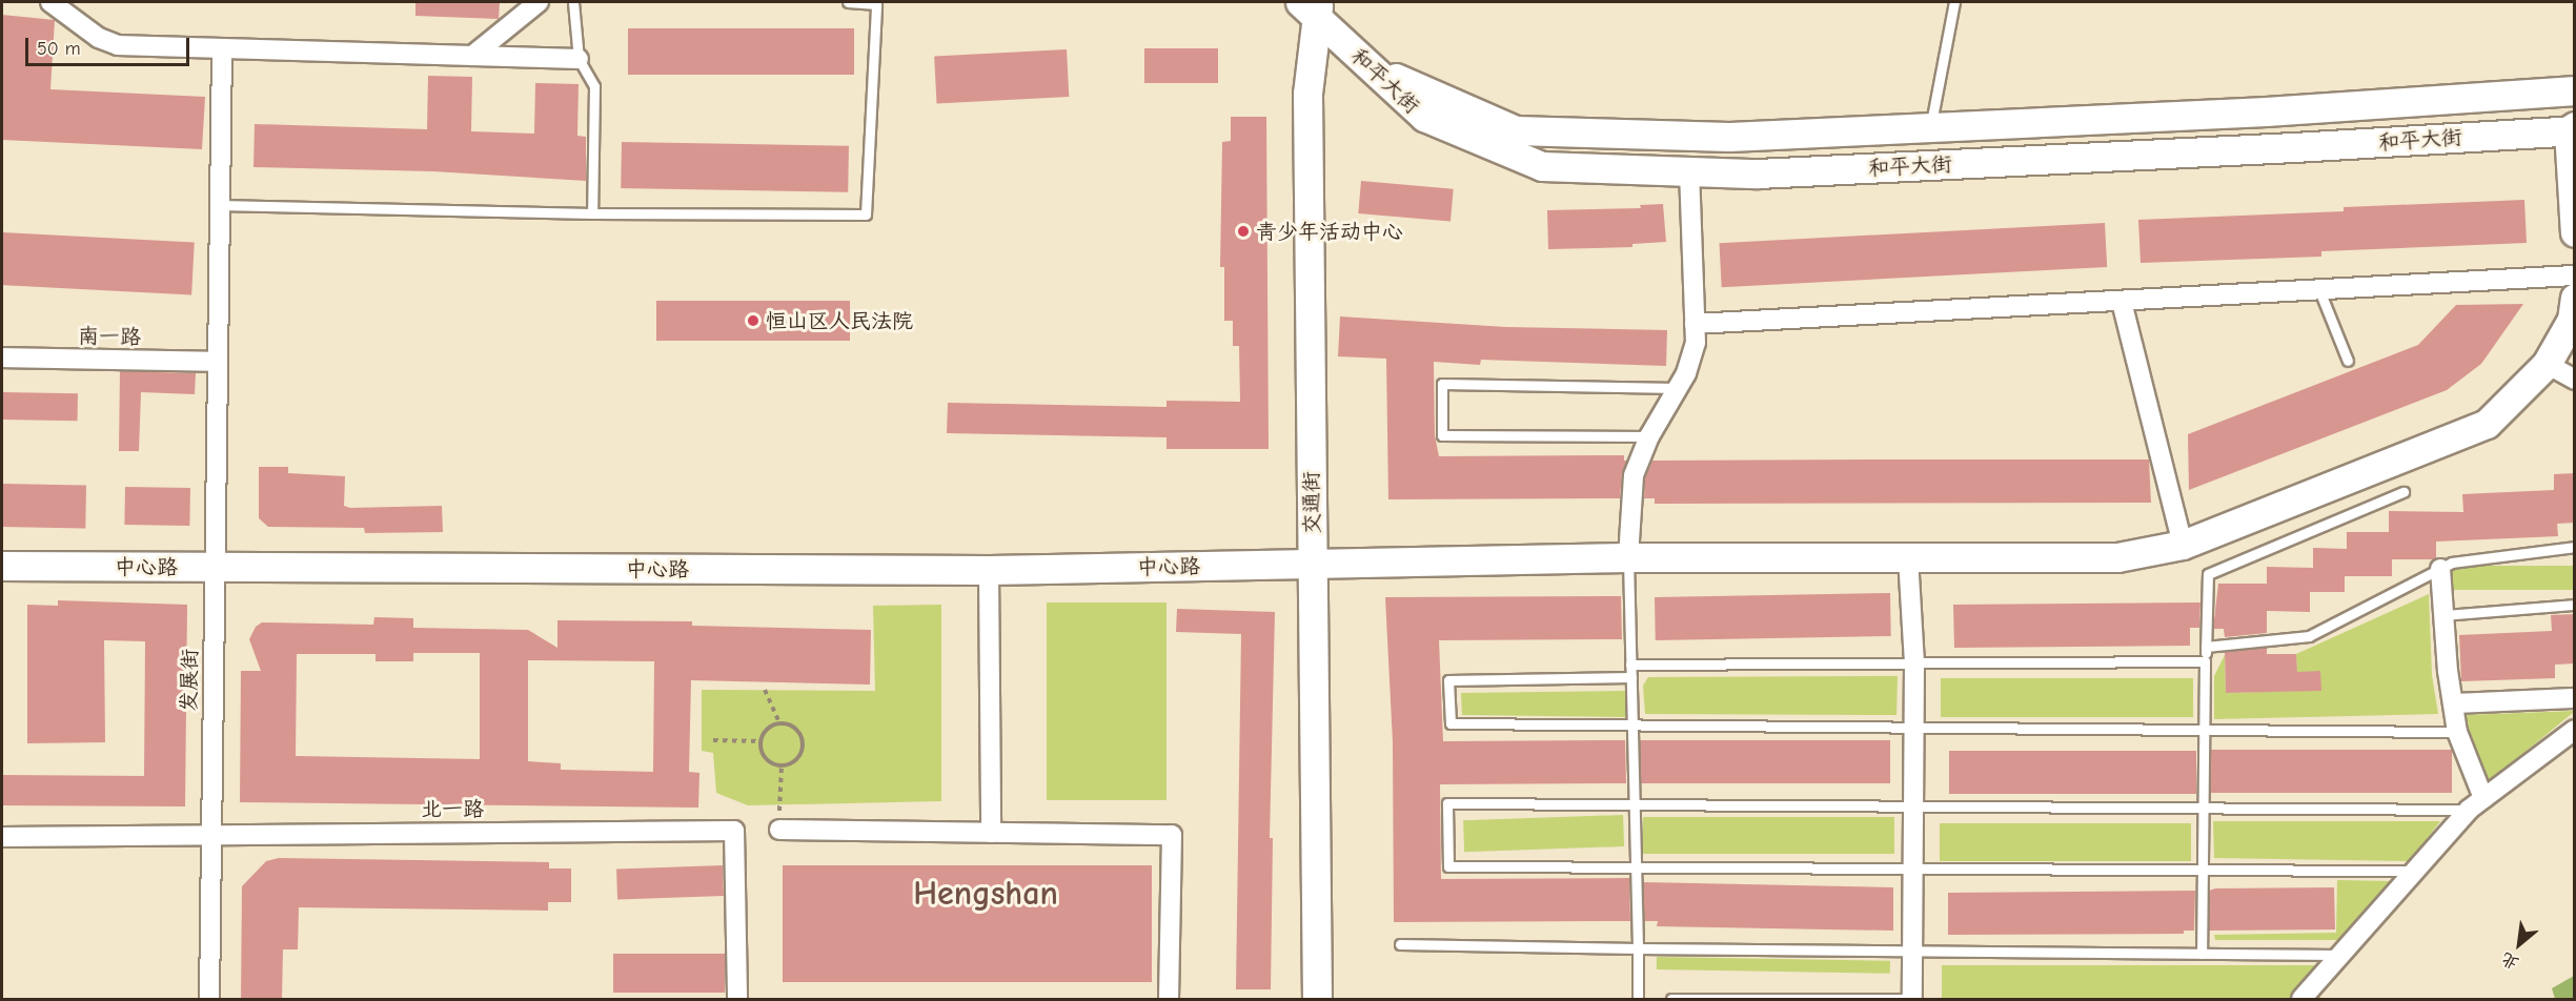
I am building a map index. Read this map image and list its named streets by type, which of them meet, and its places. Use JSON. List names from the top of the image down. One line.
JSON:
{"streets":{"street":["和平大街","南一路","交通街","中心路","发展街","北一路"]},"crossings":[["和平大街","交通街"],["南一路","发展街"],["交通街","中心路"],["中心路","发展街"],["发展街","北一路"]],"districts":["Hengshan"],"places":["青少年活动中心","恒山区人民法院"],"scale_bar":"50 m","north":"bottom left"}
